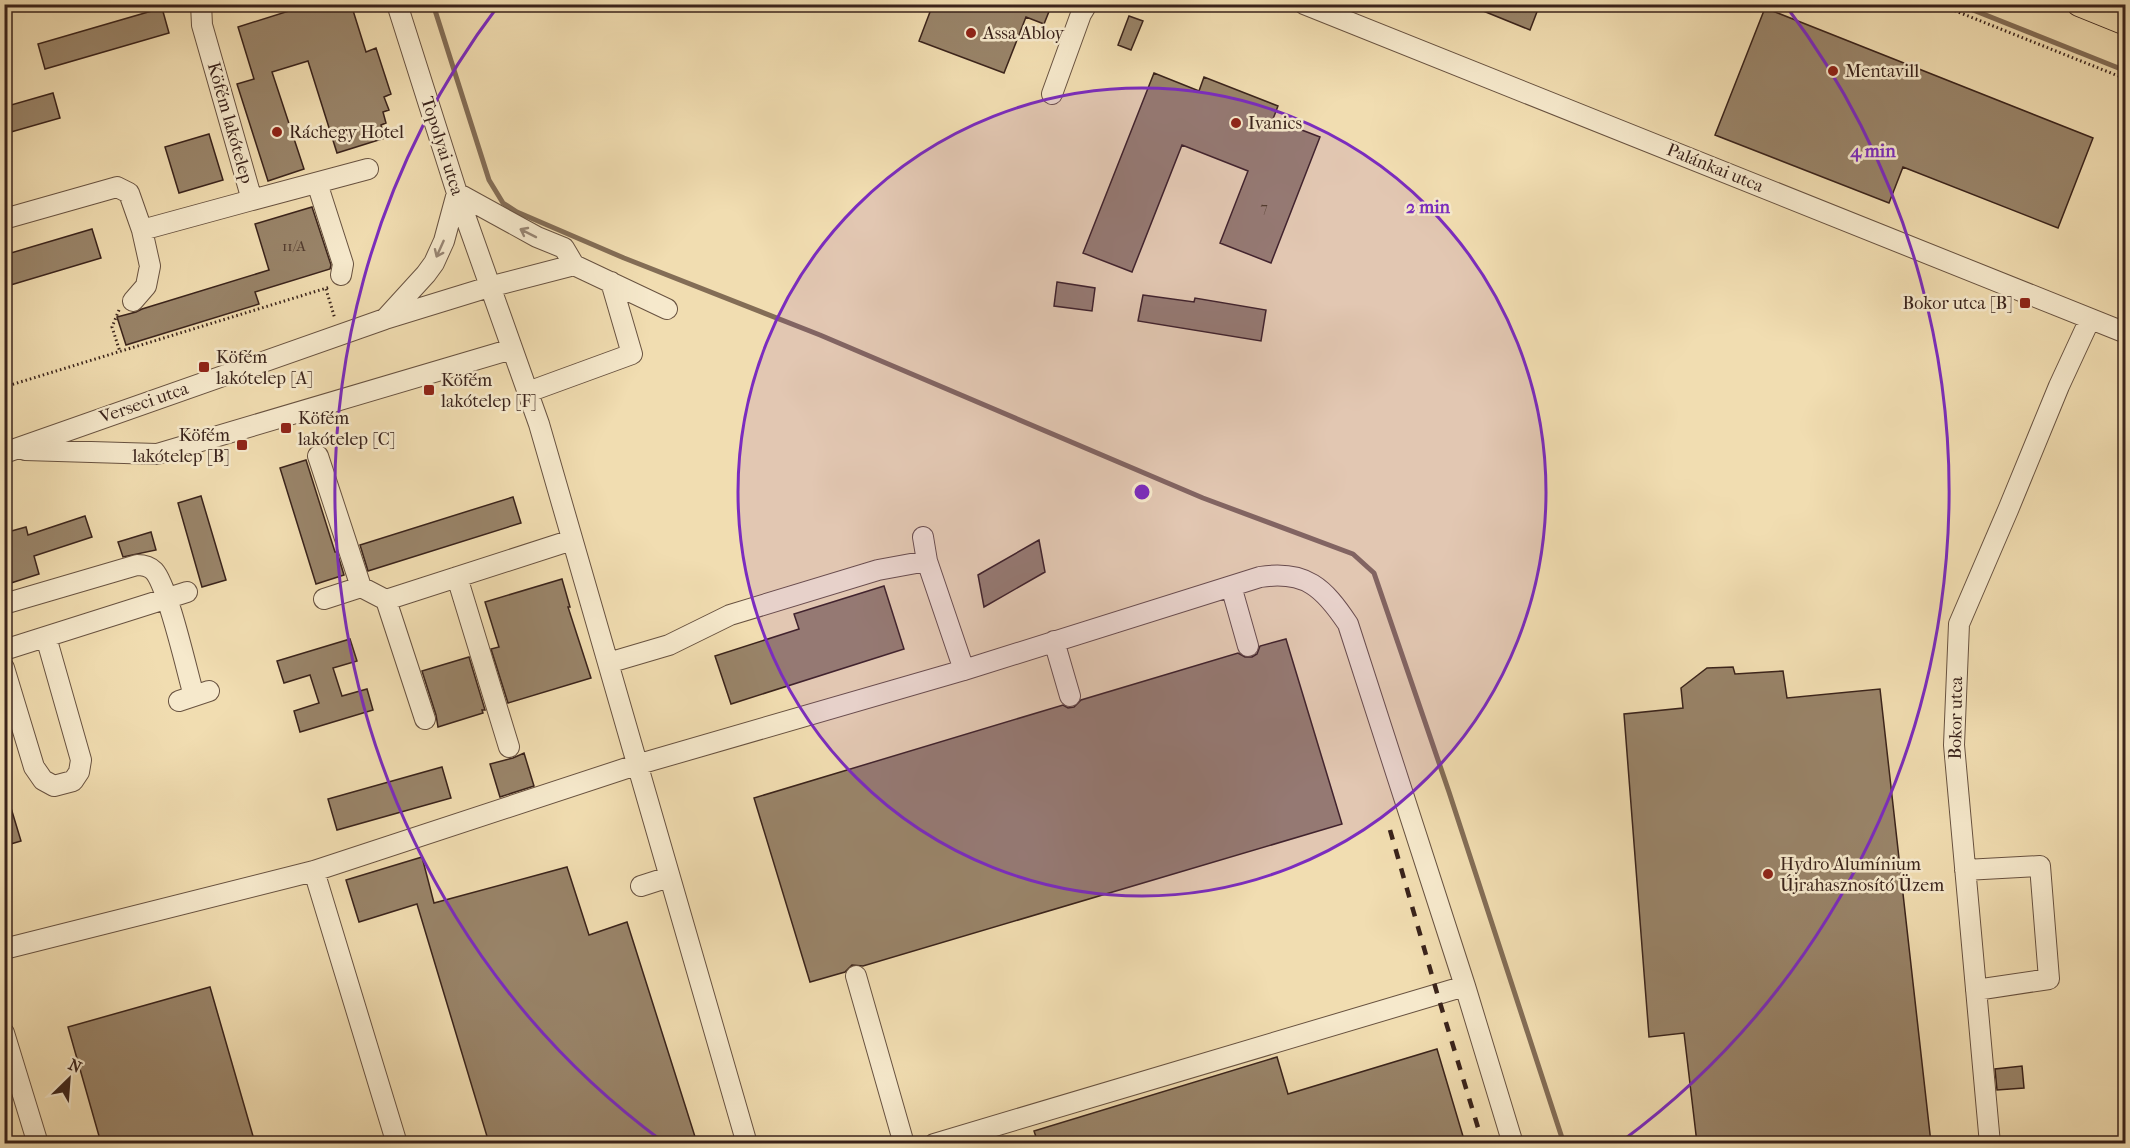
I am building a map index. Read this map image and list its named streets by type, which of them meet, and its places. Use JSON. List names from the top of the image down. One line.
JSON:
{"streets":{"street":["Köfém lakótelep","Topolyai utca","Palánkai utca","Verseci utca","Bokor utca"]},"crossings":[["Topolyai utca","Verseci utca"],["Palánkai utca","Bokor utca"]],"places":{"other":["Assa Abloy","Mentavill","Ivanics","Ráchegy Hotel","Hydro Alumínium Újrahasznosító Üzem"],"transit":["Bokor utca [B]","Köfém lakótelep [A]","Köfém lakótelep [F]","Köfém lakótelep [C]","Köfém lakótelep [B]"]},"house_numbers":["7","11/A"],"north":"top right","rings":["4 min","2 min"]}
